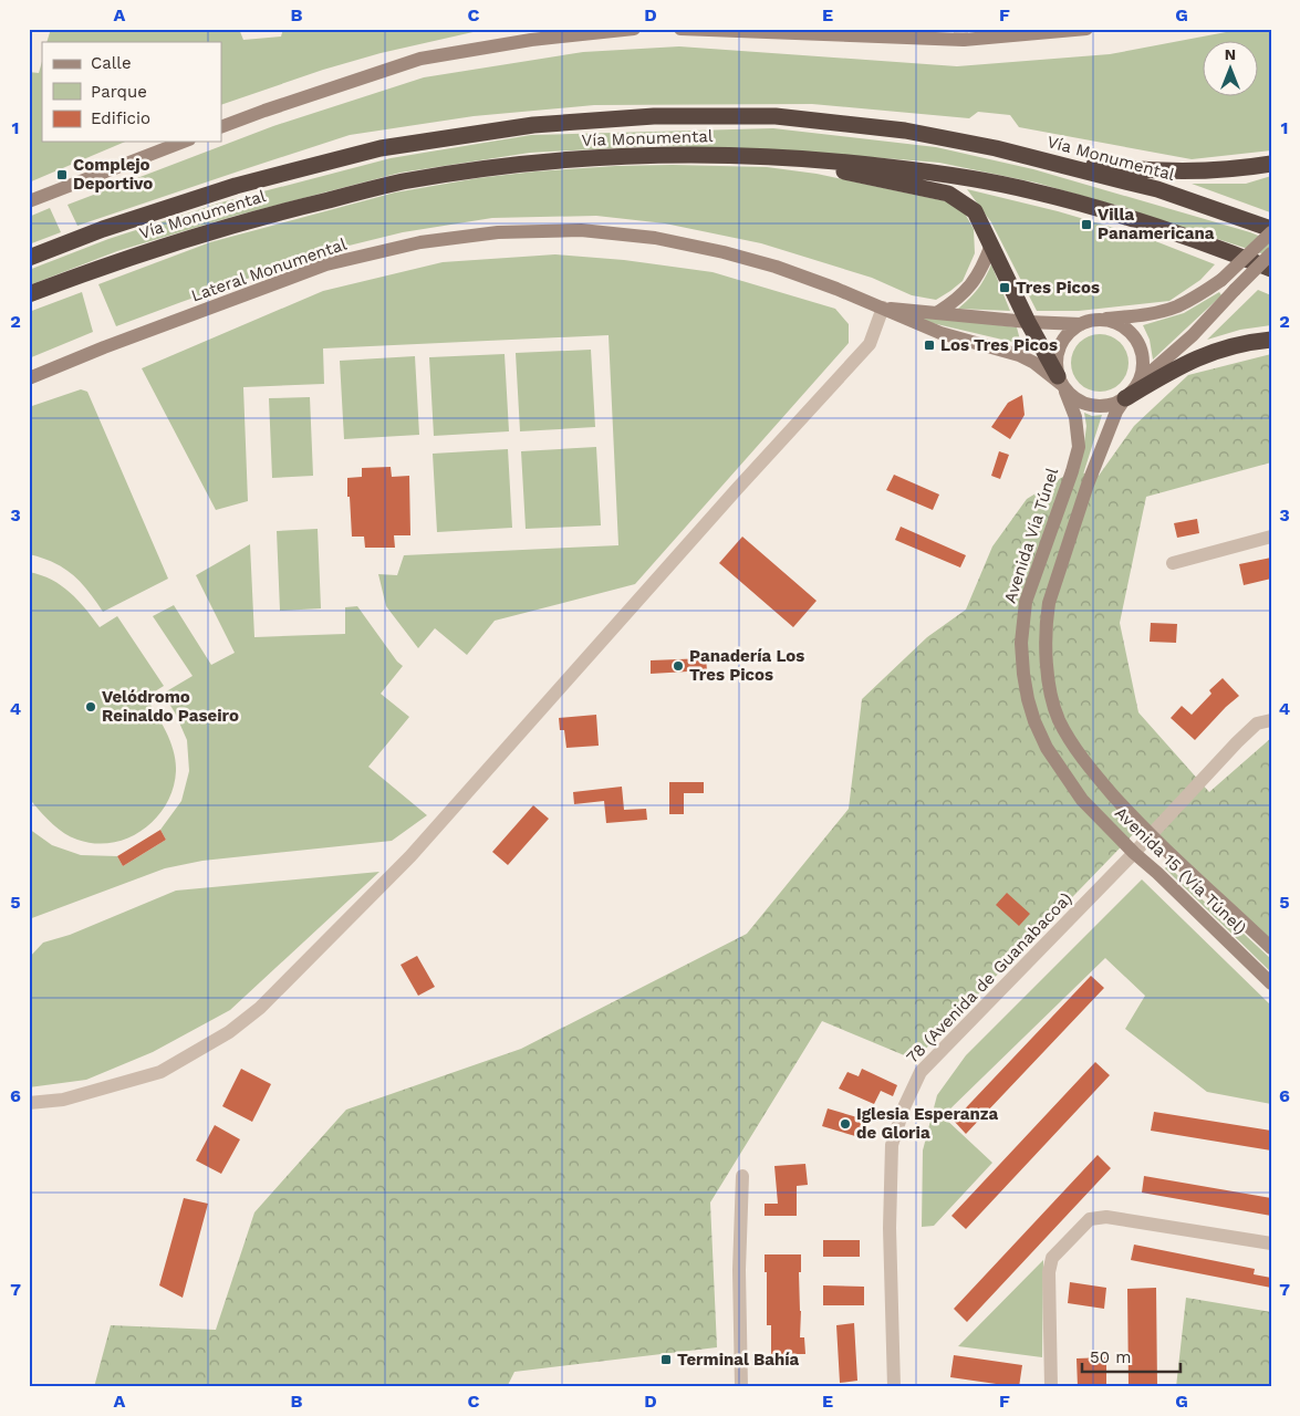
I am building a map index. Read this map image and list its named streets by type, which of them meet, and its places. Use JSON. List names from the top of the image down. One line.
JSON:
{"streets":{"highway":["Vía Monumental"],"street":["Lateral Monumental","Avenida Vía Túnel","Avenida 15 (Vía Túnel)","78 (Avenida de Guanabacoa)"]},"crossings":[["Lateral Monumental","Avenida Vía Túnel"],["Lateral Monumental","Avenida 15 (Vía Túnel)"],["Avenida Vía Túnel","Avenida 15 (Vía Túnel)"],["Avenida 15 (Vía Túnel)","78 (Avenida de Guanabacoa)"]],"places":{"transit":["Complejo Deportivo","Villa Panamericana","Tres Picos","Los Tres Picos","Terminal Bahía"],"other":["Panadería Los Tres Picos","Velódromo Reinaldo Paseiro","Iglesia Esperanza de Gloria"]},"legend":["Calle","Parque","Edificio"],"scale_bar":"50 m","north":"top","grid":{"columns":["A","B","C","D","E","F","G"],"rows":["1","2","3","4","5","6","7"]}}
